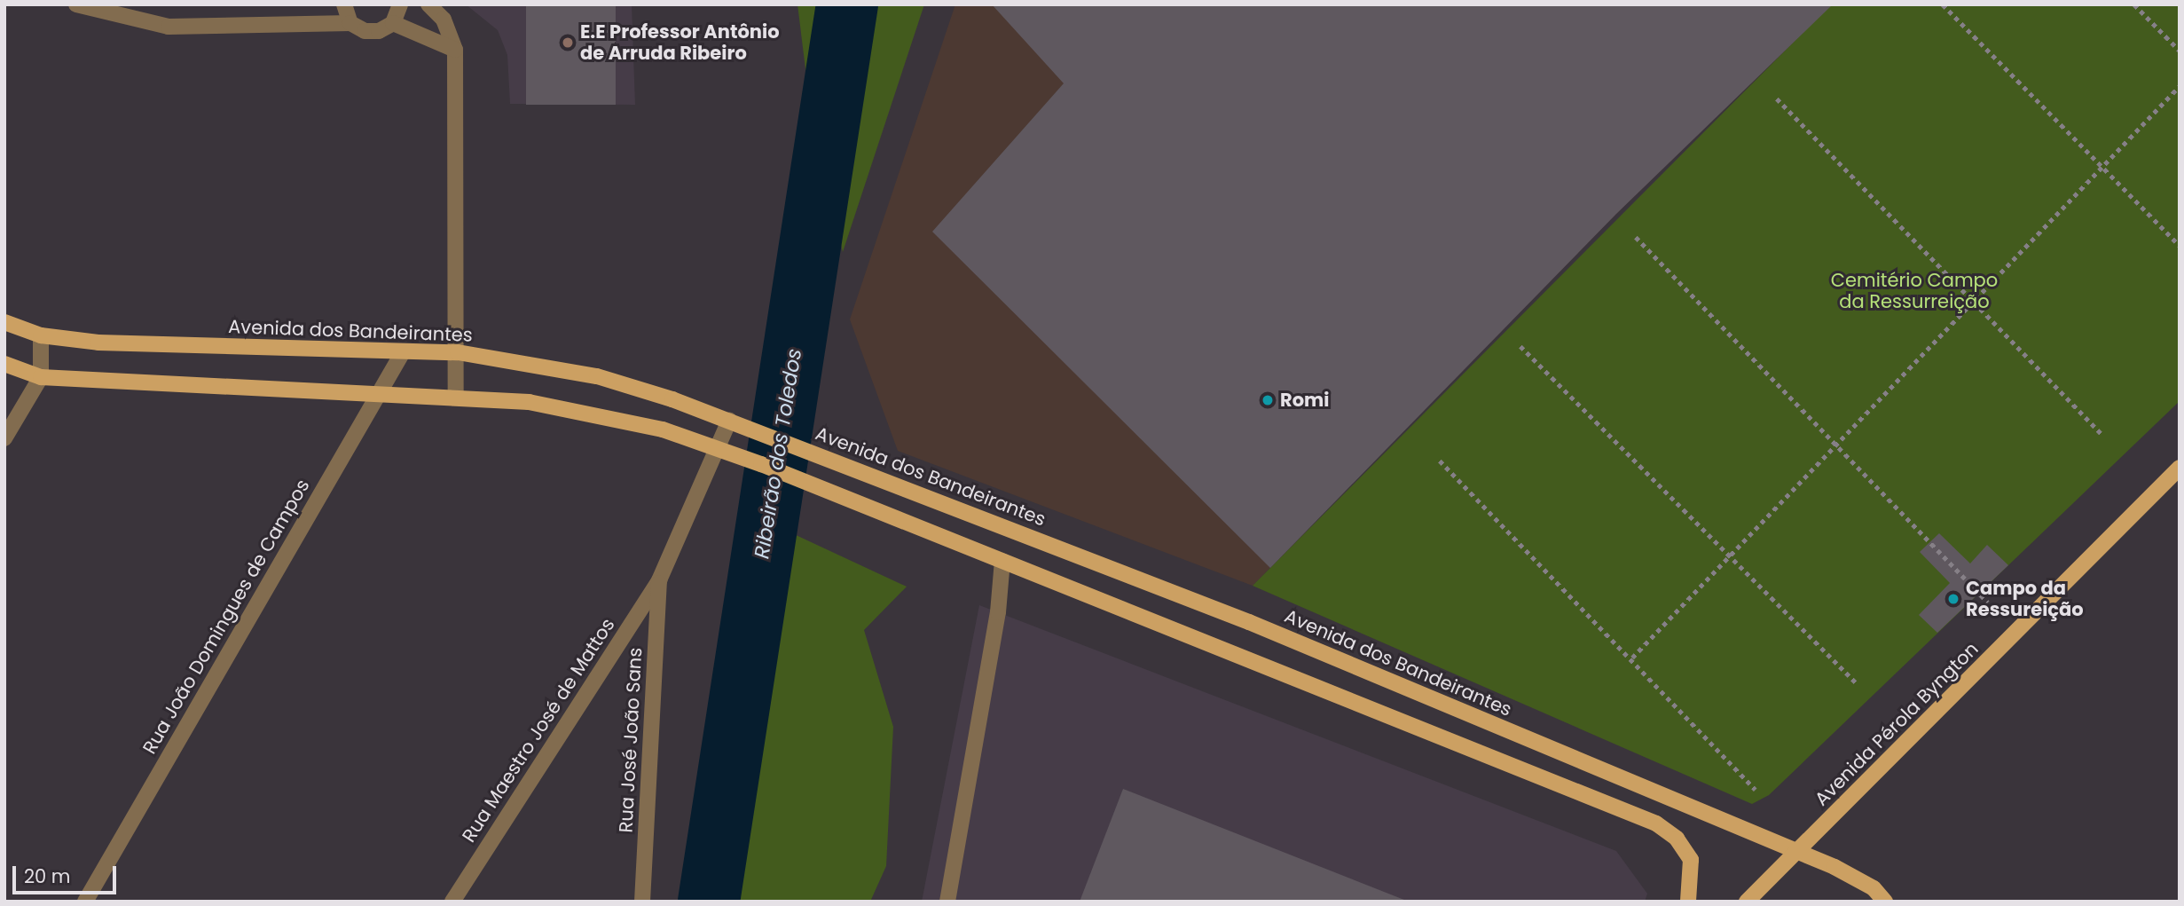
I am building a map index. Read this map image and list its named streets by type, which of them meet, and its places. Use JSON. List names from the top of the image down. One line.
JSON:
{"streets":{"main road":["Avenida dos Bandeirantes","Avenida Pérola Byngton"],"street":["Rua João Domingues de Campos","Rua Maestro José de Mattos","Rua José João Sans"]},"crossings":[["Avenida dos Bandeirantes","Rua João Domingues de Campos"],["Avenida dos Bandeirantes","Avenida Pérola Byngton"],["Rua Maestro José de Mattos","Rua José João Sans"]],"water":["Ribeirão dos Toledos"],"parks":["Cemitério Campo da Ressurreição"],"places":["E.E Professor Antônio de Arruda Ribeiro","Romi","Campo da Ressureição"],"scale_bar":"20 m"}
